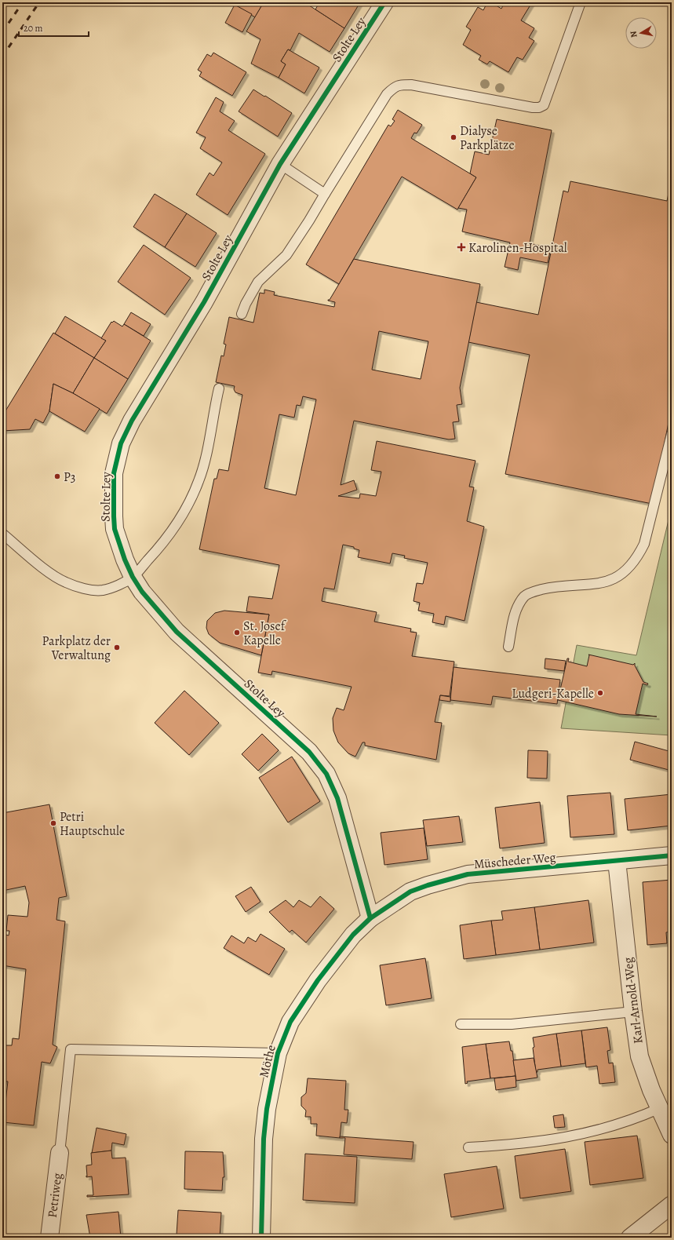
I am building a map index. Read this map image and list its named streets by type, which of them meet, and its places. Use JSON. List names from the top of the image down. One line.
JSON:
{"streets":{"street":["Stolte Ley","Müscheder Weg","Karl-Arnold-Weg","Möthe","Petriweg"]},"crossings":[["Stolte Ley","Müscheder Weg"],["Stolte Ley","Möthe"],["Müscheder Weg","Karl-Arnold-Weg"],["Müscheder Weg","Möthe"]],"places":{"other":["Dialyse Parkplätze","P3","St. Josef Kapelle","Parkplatz der Verwaltung","Ludgeri-Kapelle","Petri Hauptschule"],"health":["Karolinen-Hospital"]},"scale_bar":"20 m","north":"left"}
